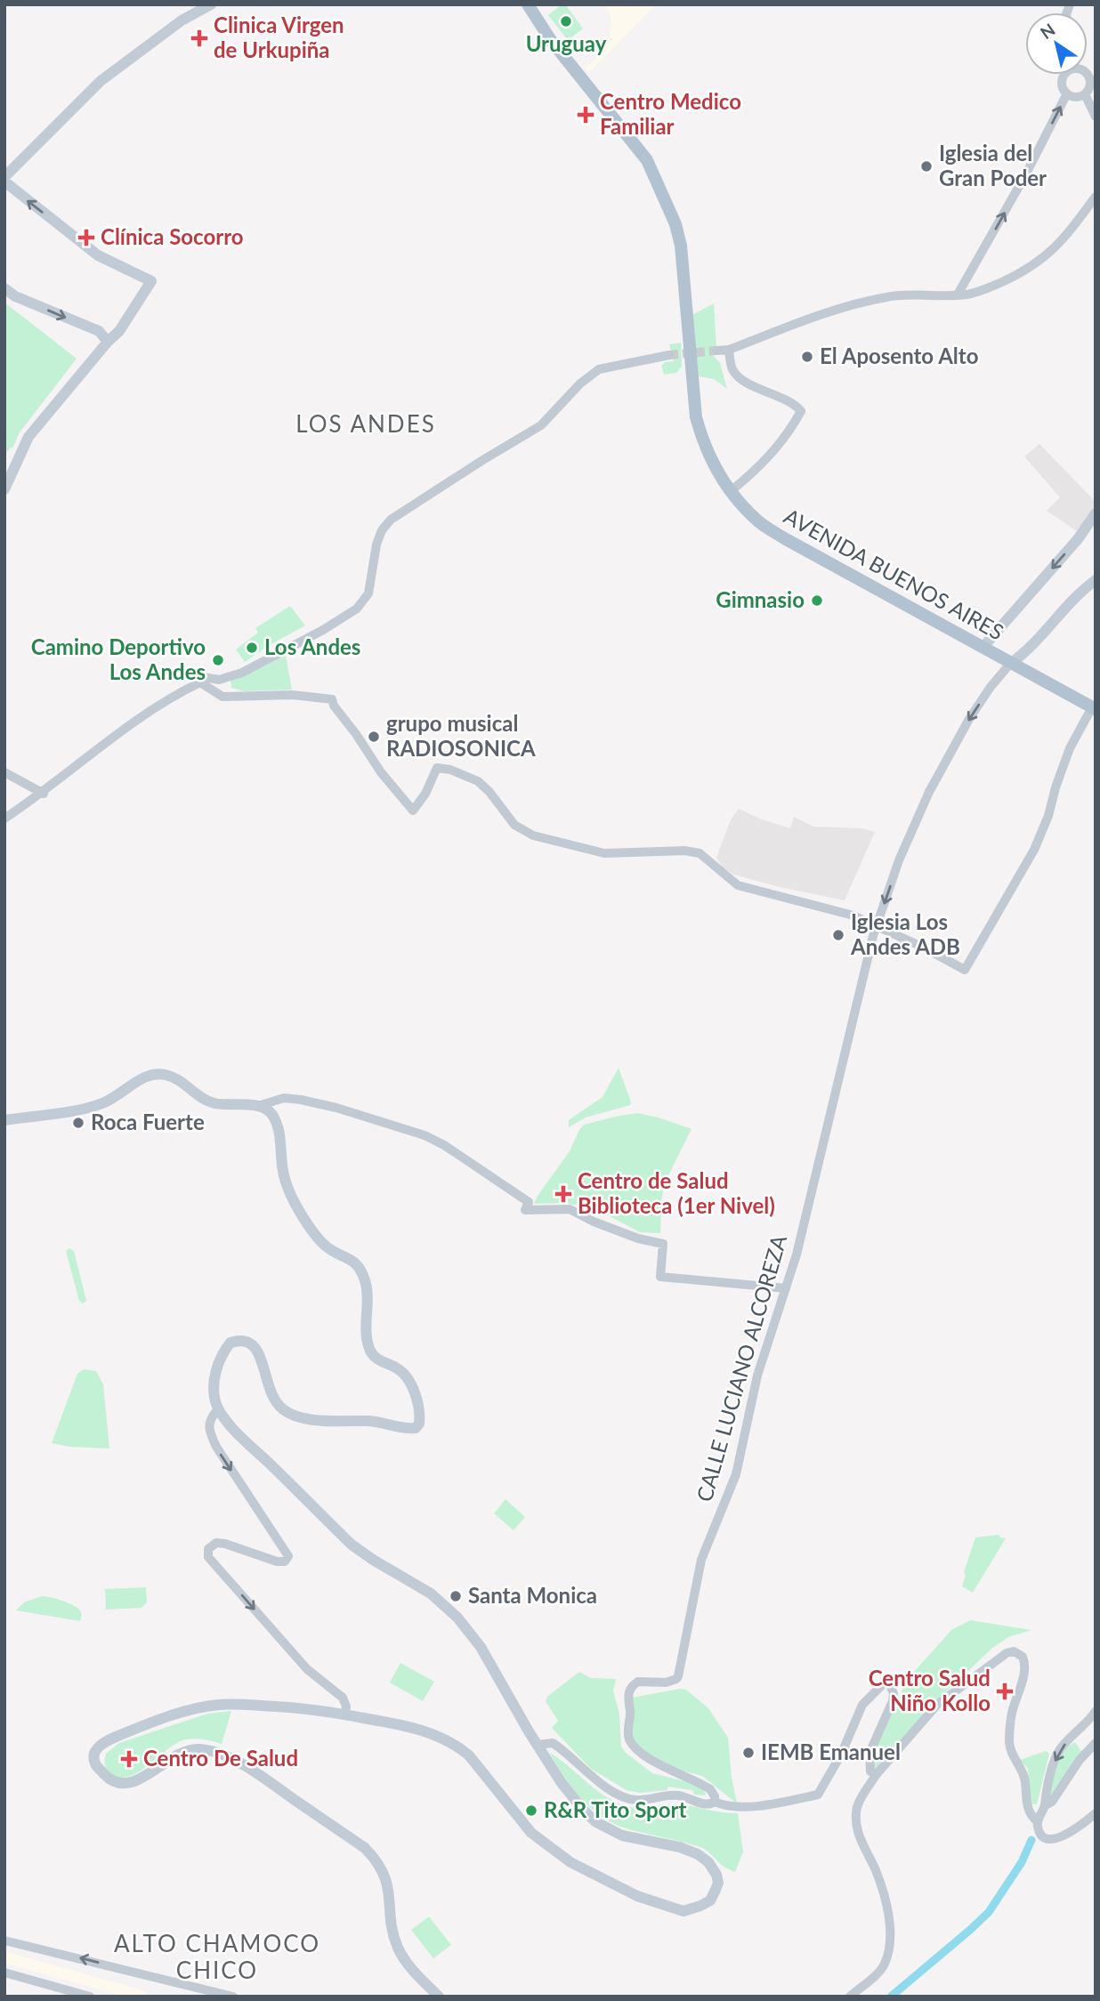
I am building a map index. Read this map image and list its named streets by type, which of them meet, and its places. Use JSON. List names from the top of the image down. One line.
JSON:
{"streets":{"main road":["AVENIDA BUENOS AIRES","CALLE LUCIANO ALCOREZA"]},"crossings":[["AVENIDA BUENOS AIRES","CALLE LUCIANO ALCOREZA"]],"districts":["LOS ANDES","ALTO CHAMOCO CHICO"],"places":{"other":["Uruguay","Iglesia del Gran Poder","El Aposento Alto","Gimnasio","Los Andes","Camino Deportivo Los Andes","grupo musical RADIOSONICA","Iglesia Los Andes ADB","Roca Fuerte","Santa Monica","IEMB Emanuel","R&R Tito Sport"],"health":["Clinica Virgen de Urkupiña","Centro Medico Familiar","Clínica Socorro","Centro de Salud Biblioteca (1er Nivel)","Centro Salud Niño Kollo","Centro De Salud"]},"north":"top left"}
